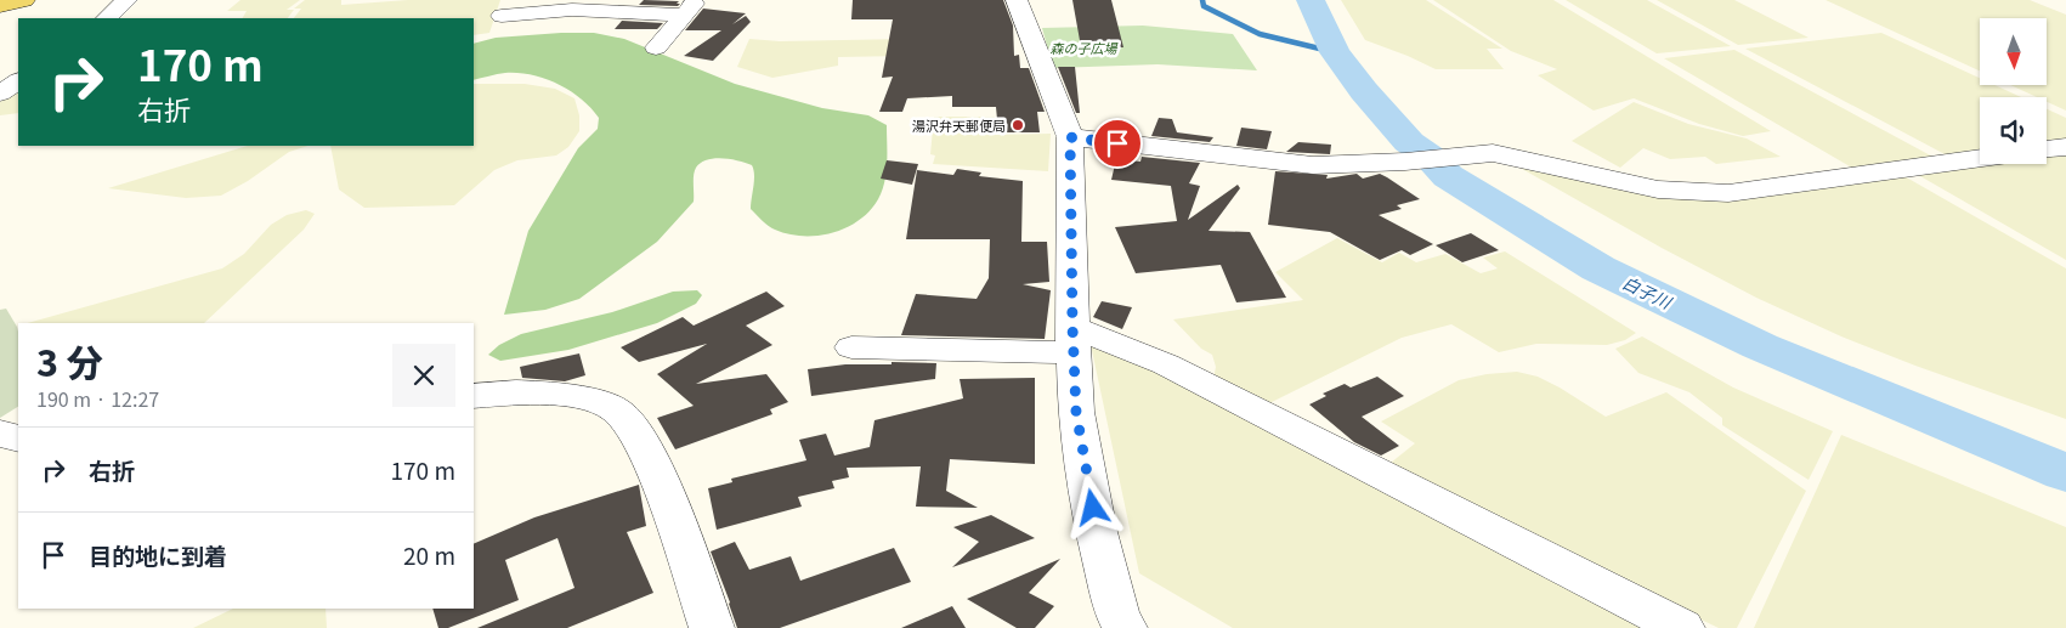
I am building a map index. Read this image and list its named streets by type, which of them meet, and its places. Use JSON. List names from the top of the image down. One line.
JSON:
{"water":["白子川"],"parks":["森の子広場"],"places":["湯沢弁天郵便局"],"north":"bottom","page":{"turn":["170 m","右折"],"heading":["3 分","190 m · 12:27"],"list":[{"name":"右折","value":"170 m"},{"name":"目的地に到着","value":"20 m"}]}}
